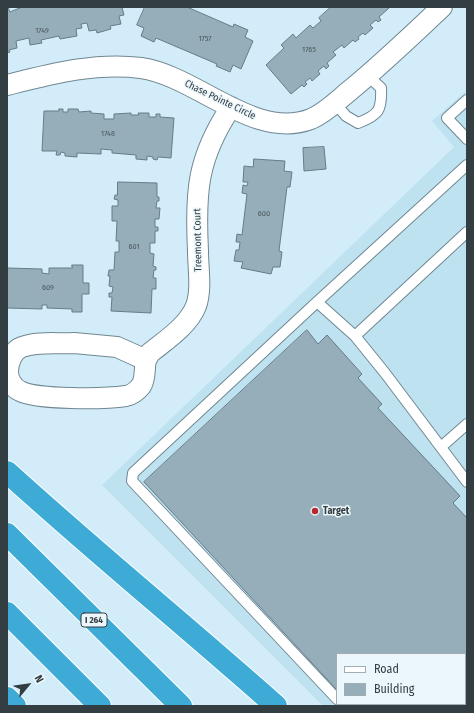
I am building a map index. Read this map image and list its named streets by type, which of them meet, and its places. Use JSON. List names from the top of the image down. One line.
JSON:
{"streets":{"highway":["I 264"],"street":["Chase Pointe Circle","Treemont Court"]},"crossings":[["Chase Pointe Circle","Treemont Court"]],"places":["Target"],"house_numbers":["1749","1757","1765","1748","600","601","609"],"legend":["Road","Building"],"north":"top right"}
